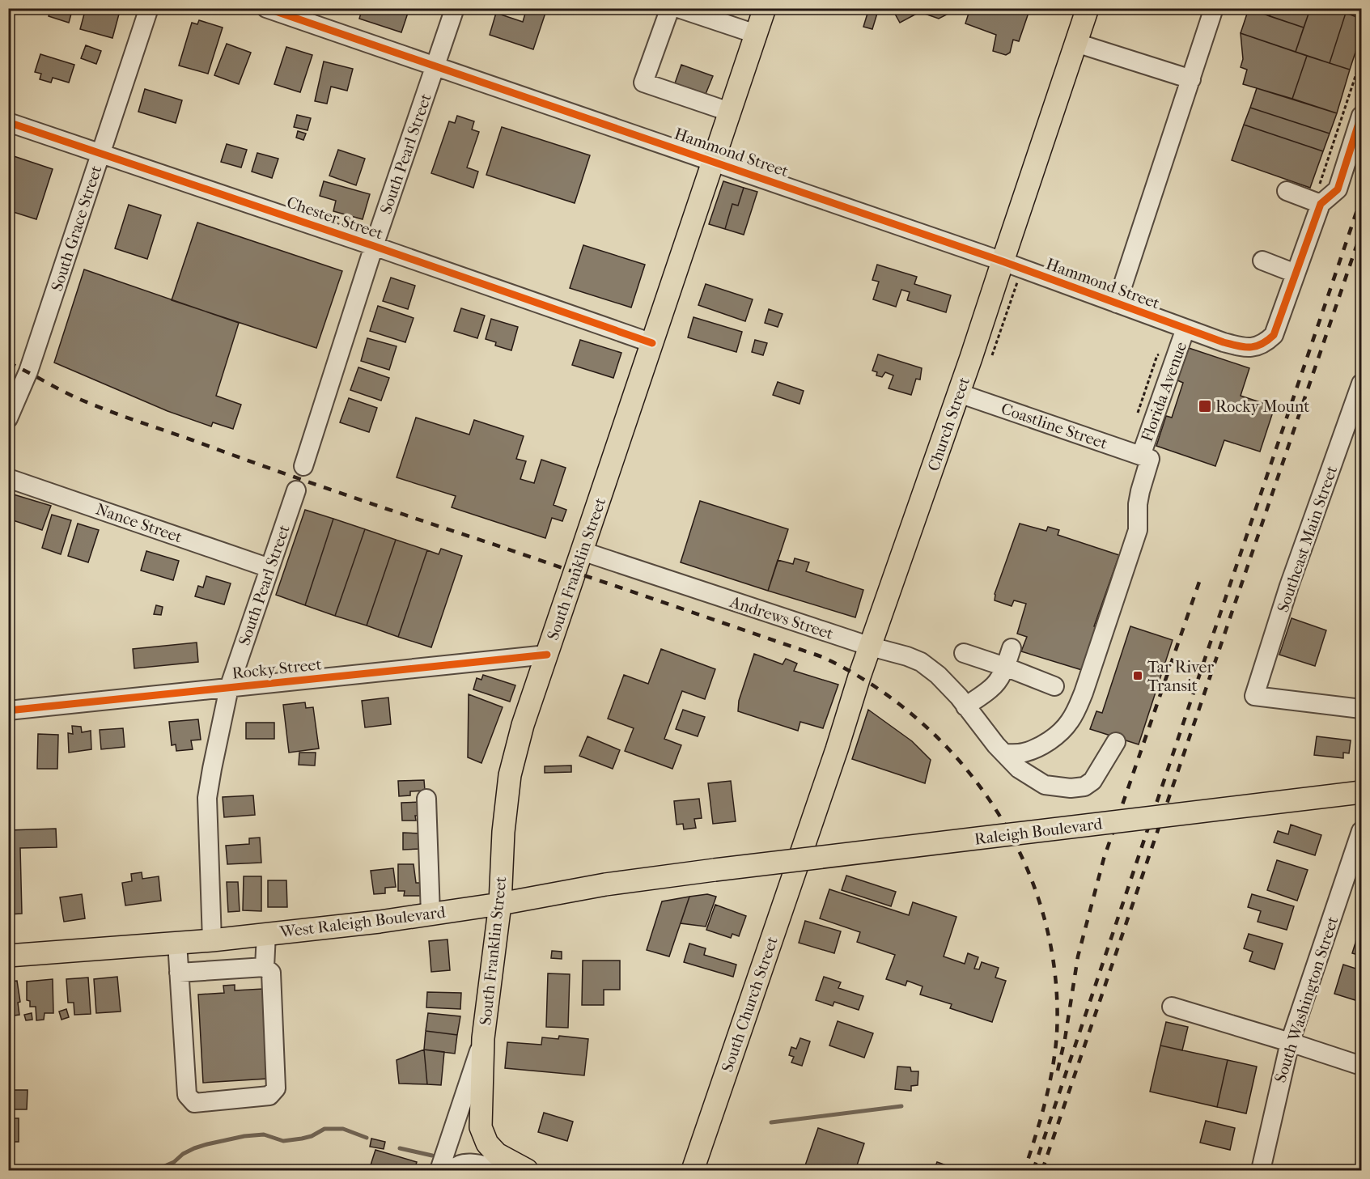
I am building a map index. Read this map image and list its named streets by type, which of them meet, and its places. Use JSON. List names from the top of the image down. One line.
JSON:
{"streets":{"main road":["Church Street","South Franklin Street","Raleigh Boulevard","West Raleigh Boulevard","South Church Street"],"street":["Hammond Street","South Pearl Street","Chester Street","South Grace Street","Florida Avenue","Coastline Street","Nance Street","Southeast Main Street","Andrews Street","Rocky Street","South Washington Street"]},"crossings":[["Hammond Street","South Pearl Street"],["Hammond Street","Florida Avenue"],["Hammond Street","Church Street"],["Hammond Street","South Franklin Street"],["South Pearl Street","Chester Street"],["South Pearl Street","Nance Street"],["South Pearl Street","Rocky Street"],["South Pearl Street","West Raleigh Boulevard"],["Chester Street","South Grace Street"],["Chester Street","South Franklin Street"],["Florida Avenue","Coastline Street"],["Florida Avenue","Andrews Street"],["Church Street","Coastline Street"],["Church Street","Andrews Street"],["Church Street","South Church Street"],["South Franklin Street","Andrews Street"],["South Franklin Street","Rocky Street"],["South Franklin Street","West Raleigh Boulevard"],["Raleigh Boulevard","West Raleigh Boulevard"]],"places":{"transit":["Rocky Mount","Tar River Transit"]}}
